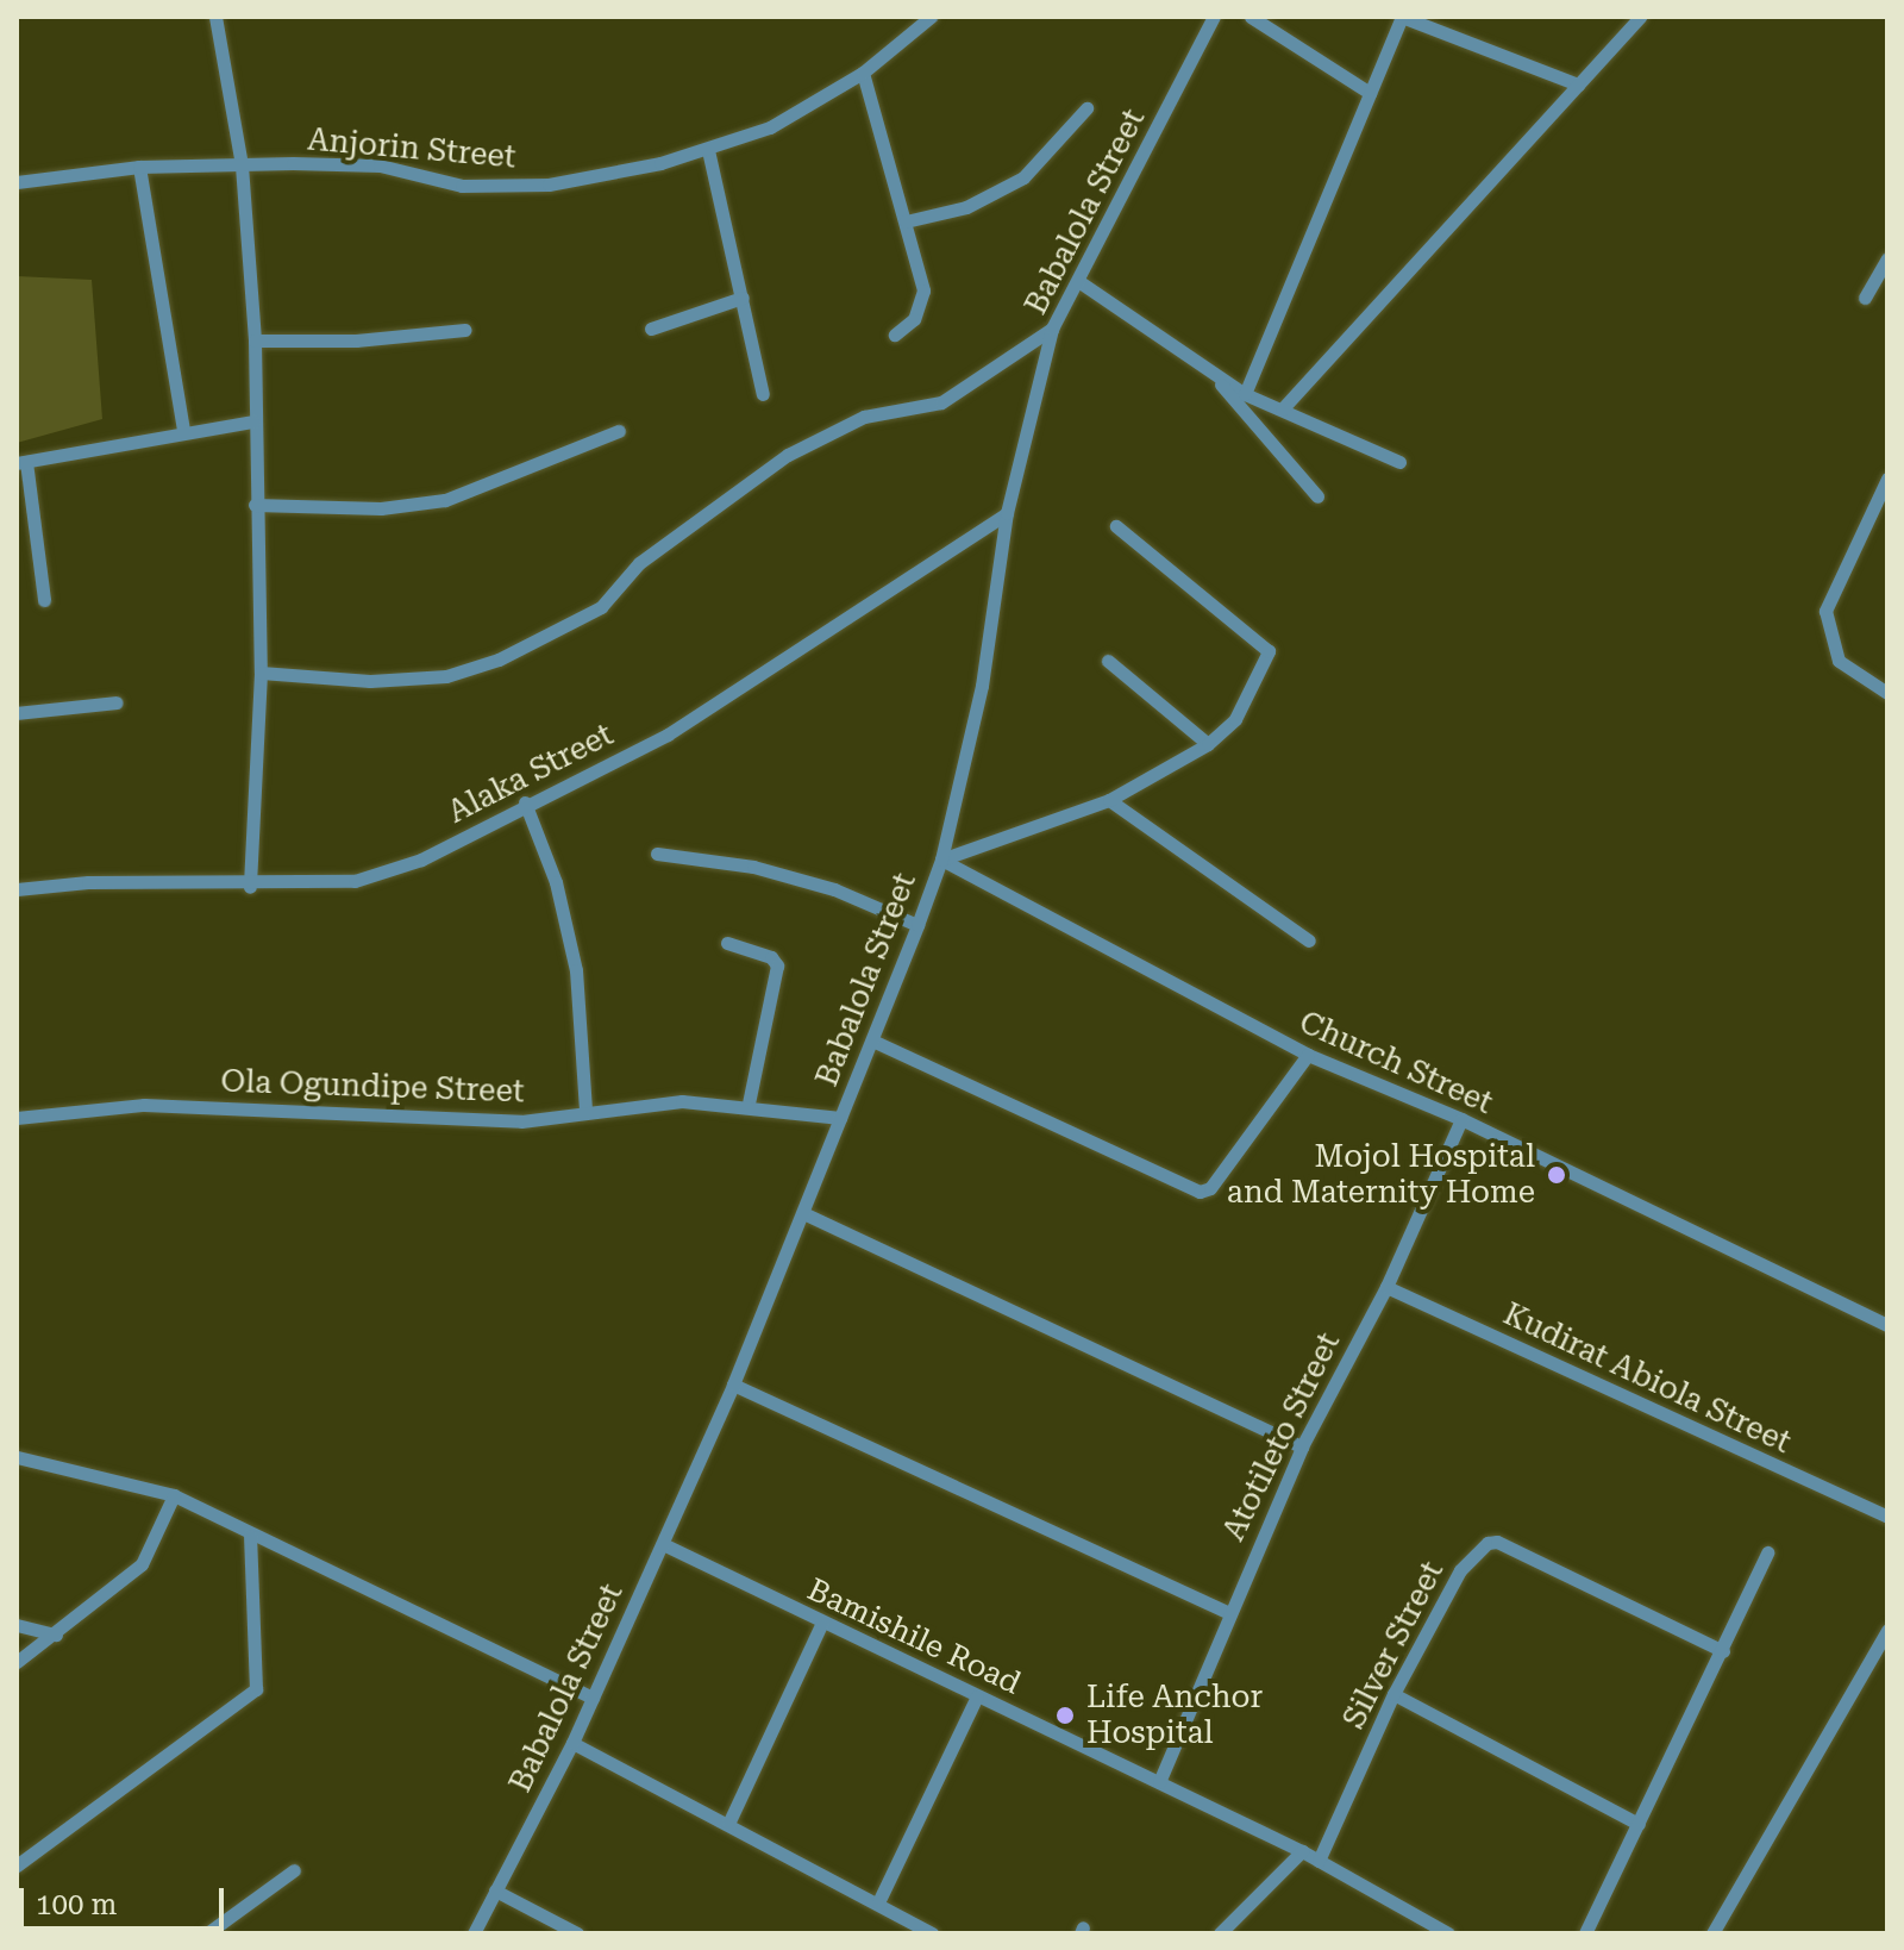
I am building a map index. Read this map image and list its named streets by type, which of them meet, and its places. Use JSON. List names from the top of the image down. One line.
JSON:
{"streets":{"street":["Anjorin Street","Babalola Street","Alaka Street","Church Street","Ola Ogundipe Street","Kudirat Abiola Street","Atotileto Street","Bamishile Road","Silver Street"]},"crossings":[["Babalola Street","Alaka Street"],["Babalola Street","Church Street"],["Babalola Street","Ola Ogundipe Street"],["Babalola Street","Bamishile Road"],["Church Street","Atotileto Street"],["Kudirat Abiola Street","Atotileto Street"],["Atotileto Street","Bamishile Road"],["Bamishile Road","Silver Street"]],"places":["Mojol Hospital and Maternity Home","Life Anchor Hospital"],"scale_bar":"100 m"}
